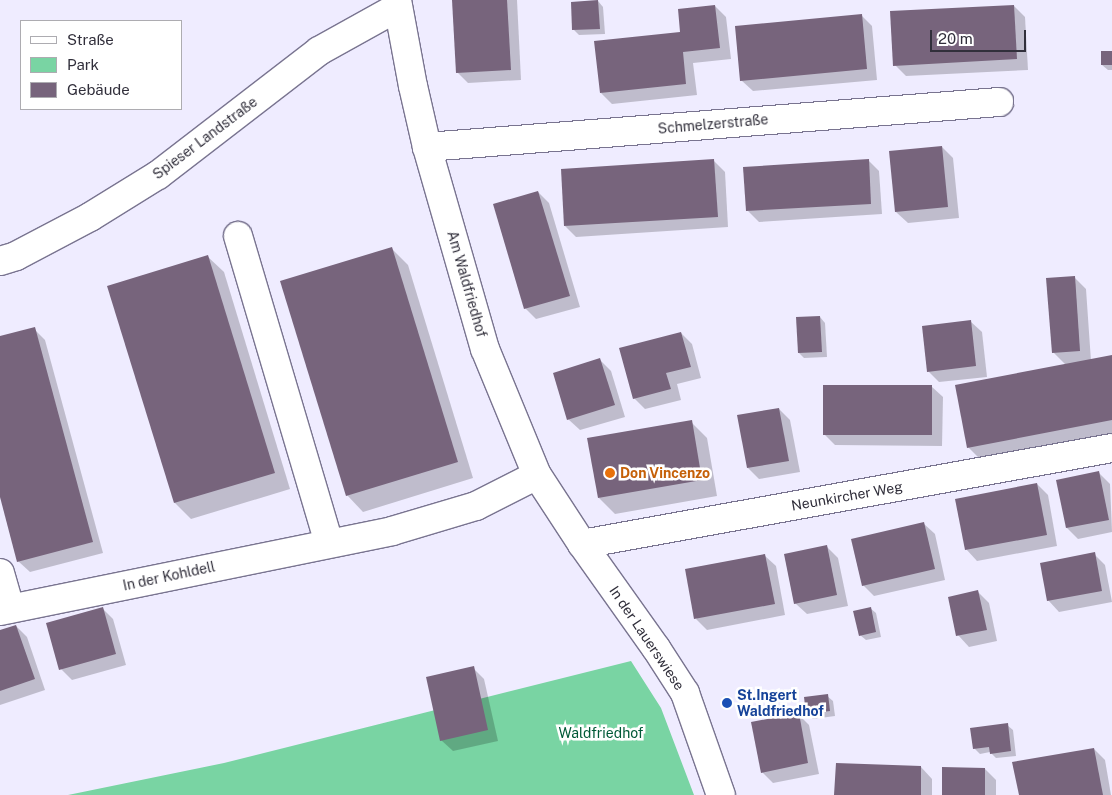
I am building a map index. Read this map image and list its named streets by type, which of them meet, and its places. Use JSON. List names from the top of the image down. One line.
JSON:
{"streets":{"street":["Schmelzerstraße","Spieser Landstraße","Am Waldfriedhof","Neunkircher Weg","In der Kohldell","In der Lauerswiese"]},"crossings":[["Schmelzerstraße","Am Waldfriedhof"],["Spieser Landstraße","Am Waldfriedhof"],["Am Waldfriedhof","Neunkircher Weg"],["Am Waldfriedhof","In der Kohldell"],["Am Waldfriedhof","In der Lauerswiese"],["Neunkircher Weg","In der Lauerswiese"]],"parks":["Waldfriedhof"],"places":["Don Vincenzo","St.Ingert Waldfriedhof"],"legend":["Straße","Park","Gebäude"],"scale_bar":"20 m"}
